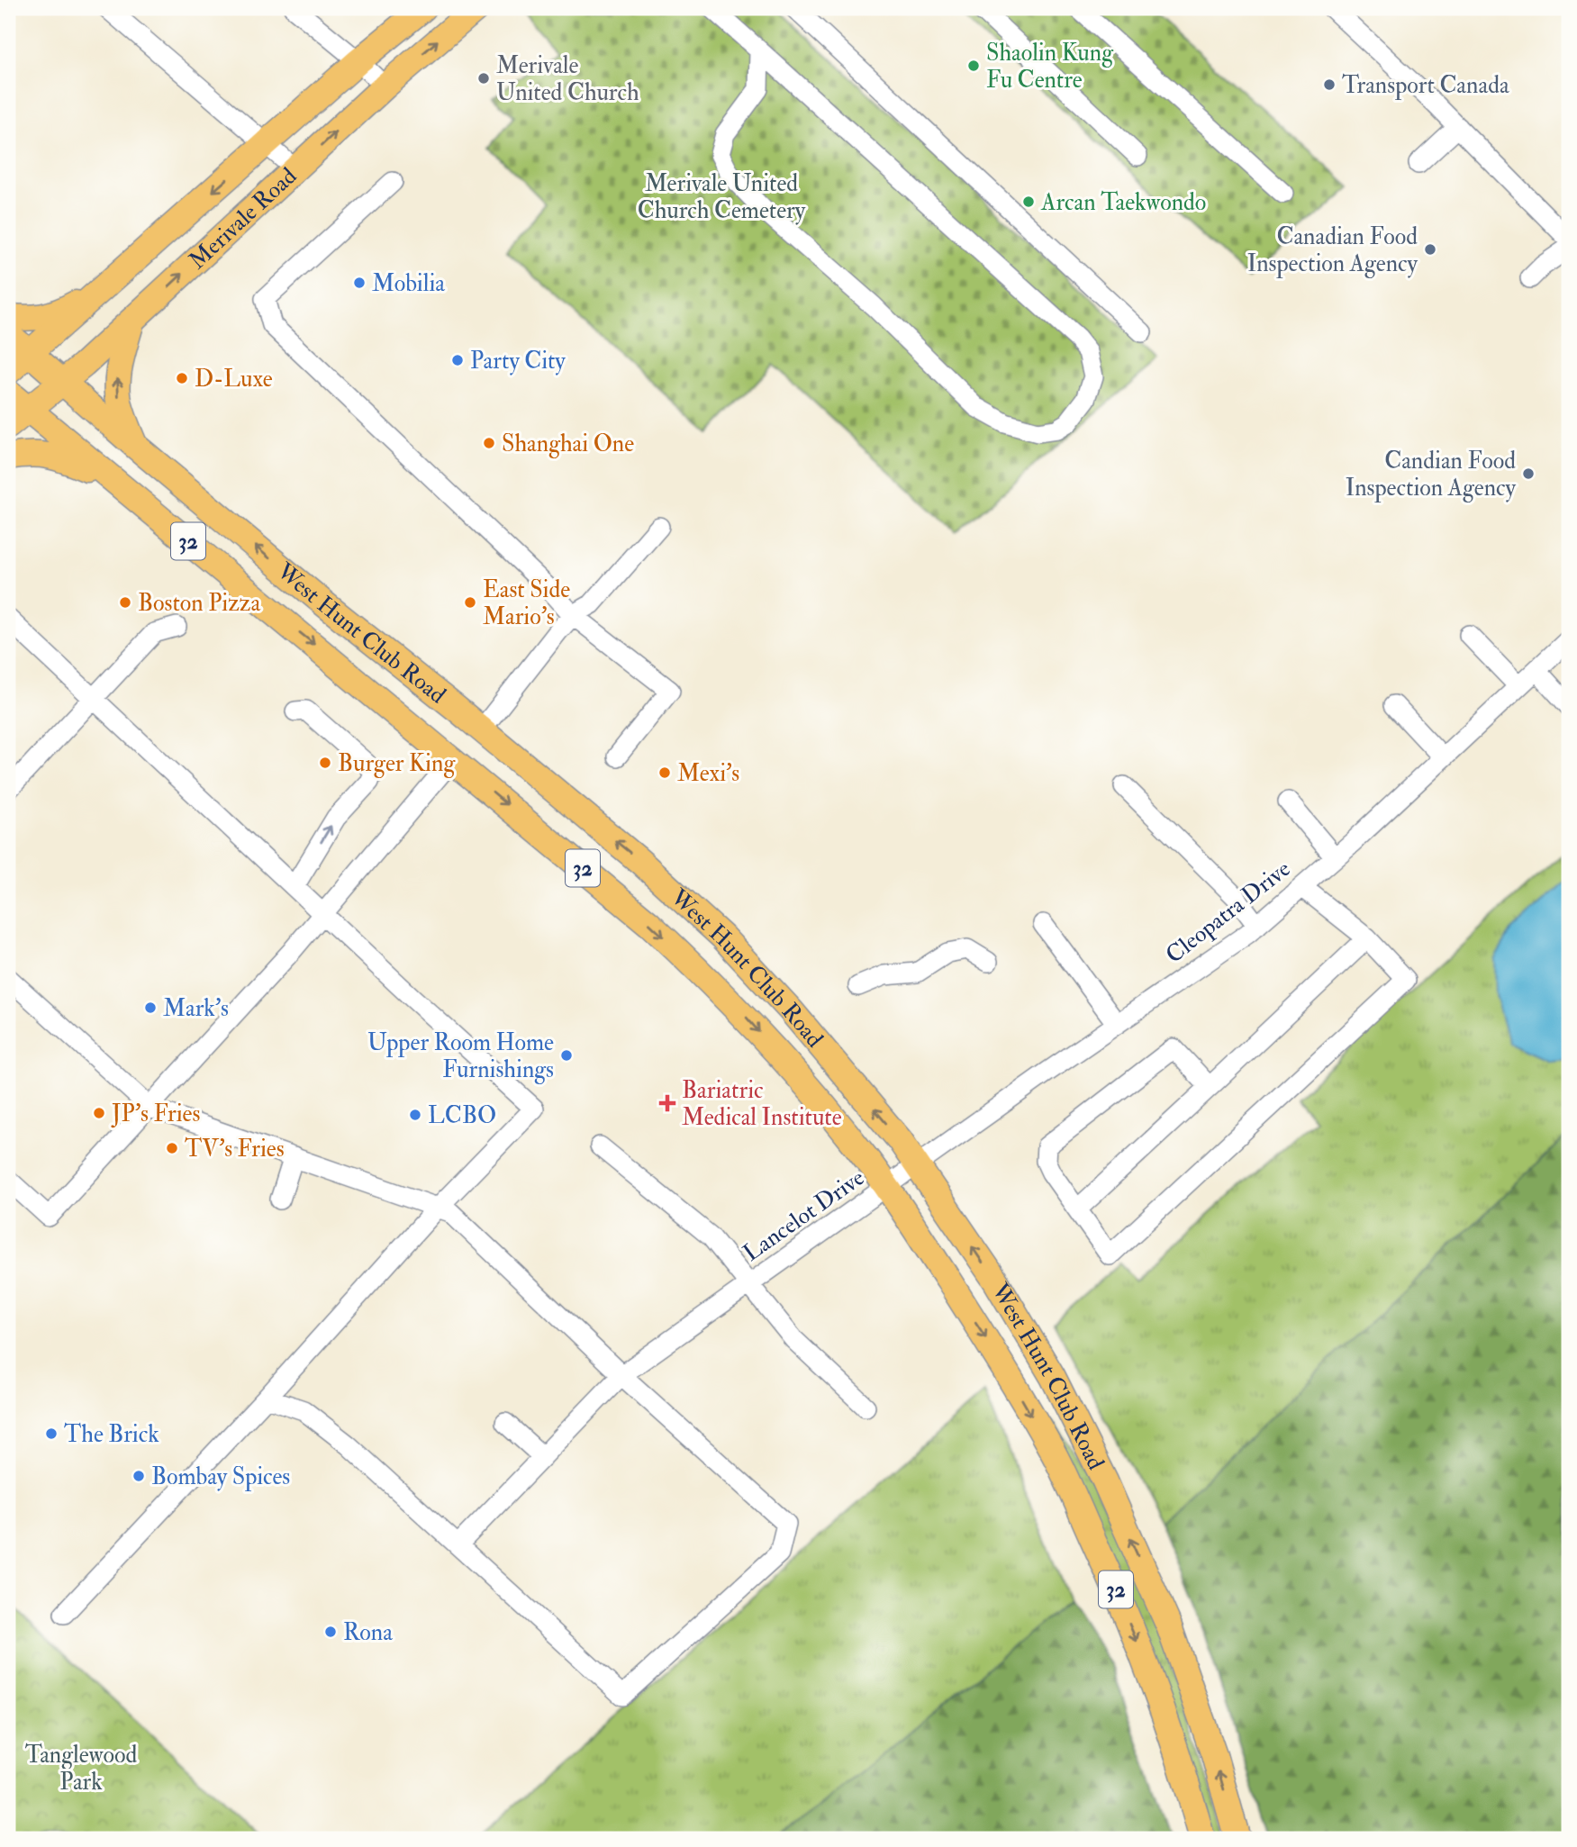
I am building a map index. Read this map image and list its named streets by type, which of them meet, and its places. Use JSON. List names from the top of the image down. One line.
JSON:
{"streets":{"main road":["Merivale Road","32","West Hunt Club Road"],"street":["Cleopatra Drive","Lancelot Drive"]},"crossings":[["Merivale Road","West Hunt Club Road"],["West Hunt Club Road","Cleopatra Drive"],["West Hunt Club Road","Lancelot Drive"],["Cleopatra Drive","Lancelot Drive"]],"parks":["Merivale United Church Cemetery","Tanglewood Park"],"places":{"other":["Shaolin Kung Fu Centre","Merivale United Church","Transport Canada","Arcan Taekwondo","Canadian Food Inspection Agency","Mobilia","Party City","D-Luxe","Shanghai One","Candian Food Inspection Agency","Boston Pizza","East Side Mario's","Burger King","Mexi's","Mark's","Upper Room Home Furnishings","JP's Fries","LCBO","TV's Fries","The Brick","Bombay Spices","Rona"],"health":["Bariatric Medical Institute"]}}
